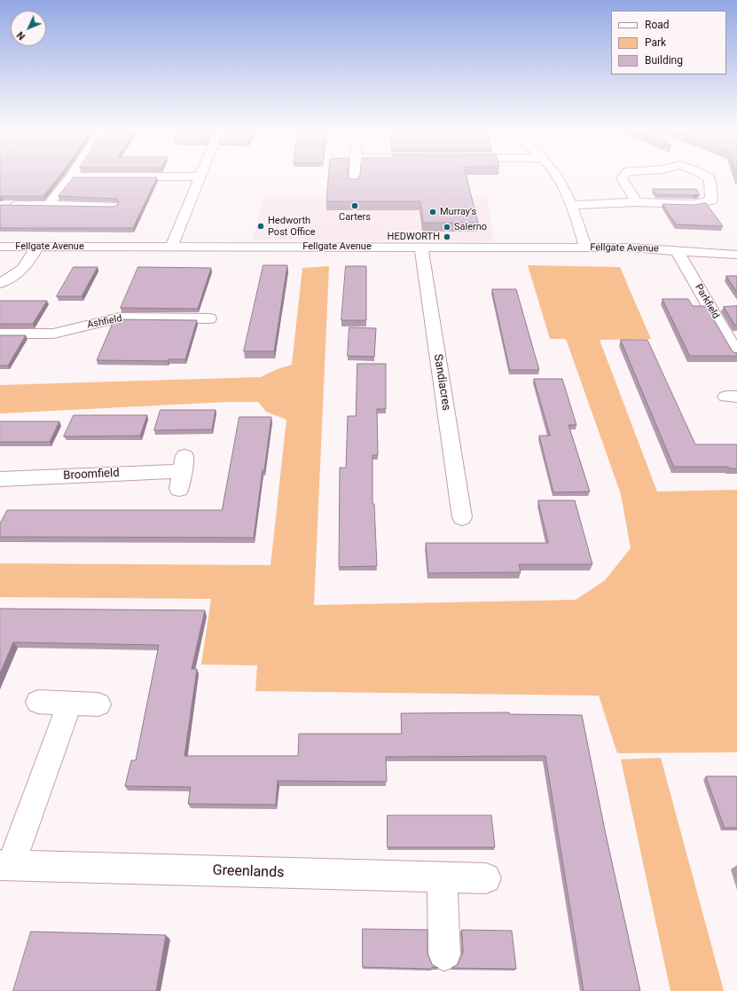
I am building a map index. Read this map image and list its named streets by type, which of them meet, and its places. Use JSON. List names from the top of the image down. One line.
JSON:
{"streets":{"street":["Fellgate Avenue","Parkfield","Ashfield","Sandiacres","Broomfield","Greenlands"]},"crossings":[["Fellgate Avenue","Parkfield"],["Fellgate Avenue","Sandiacres"]],"places":["Carters","Murray's","Hedworth Post Office","Salerno","HEDWORTH"],"legend":["Road","Park","Building"],"north":"bottom left"}
